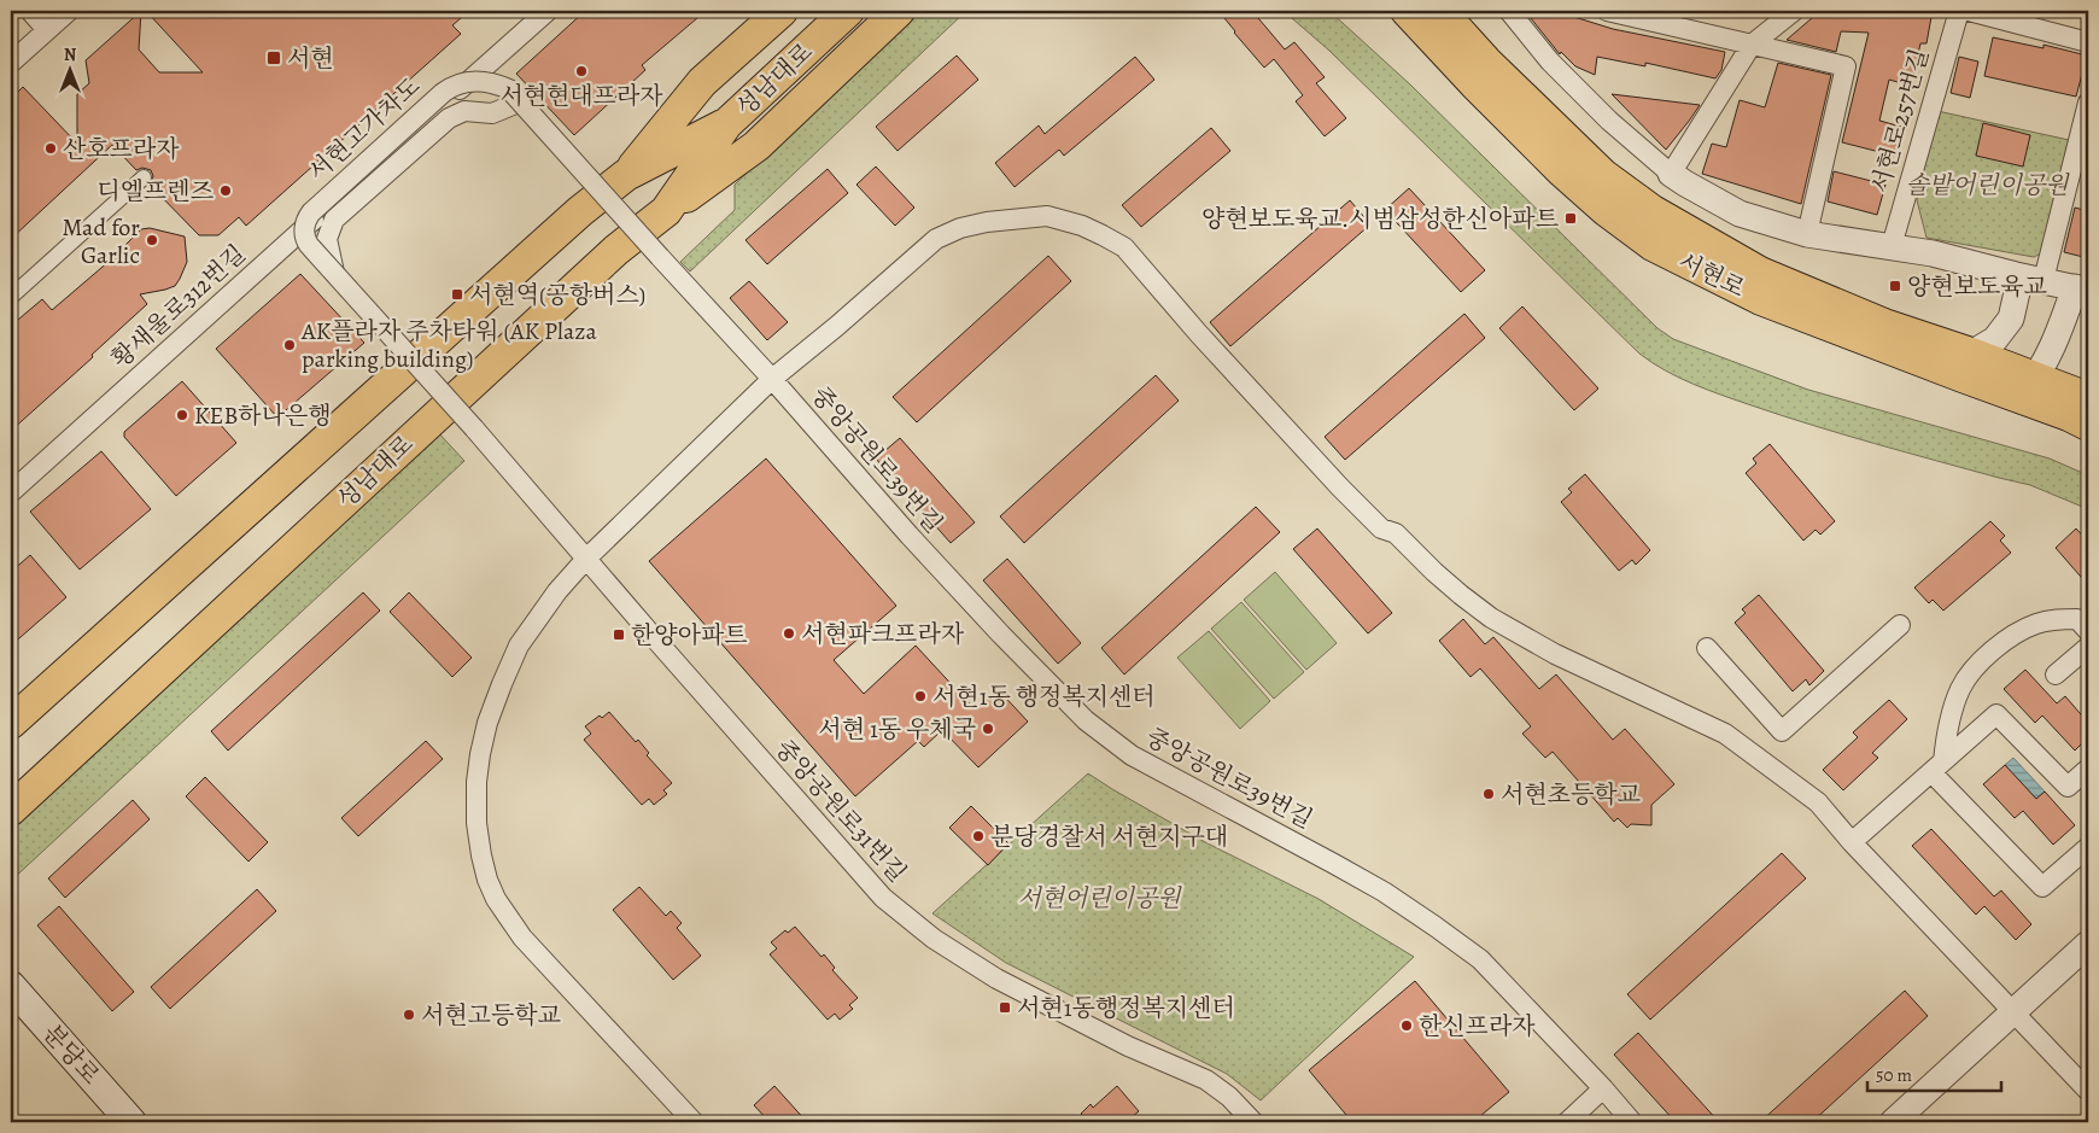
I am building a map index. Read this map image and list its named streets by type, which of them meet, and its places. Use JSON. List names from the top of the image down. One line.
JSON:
{"streets":{"main road":["성남대로","서현로","분당로"],"street":["서현로257번길","서현고가차도","황새울로312번길","중앙공원로39번길","중앙공원로31번길"]},"crossings":[["서현고가차도","중앙공원로39번길"],["서현고가차도","중앙공원로31번길"]],"parks":["솔밭어린이공원","서현어린이공원"],"places":{"transit":["서현","양현보도육교.시범삼성한신아파트","양현보도육교","서현역(공항버스)","한양아파트","서현1동행정복지센터"],"other":["서현현대프라자","산호프라자","디엘프렌즈","Mad for Garlic","AK플라자 주차타워 (AK Plaza parking building)","KEB하나은행","서현파크프라자","서현1동 행정복지센터","서현 1동 우체국","서현초등학교","분당경찰서 서현지구대","서현고등학교","한신프라자"]},"scale_bar":"50 m","north":"top"}
